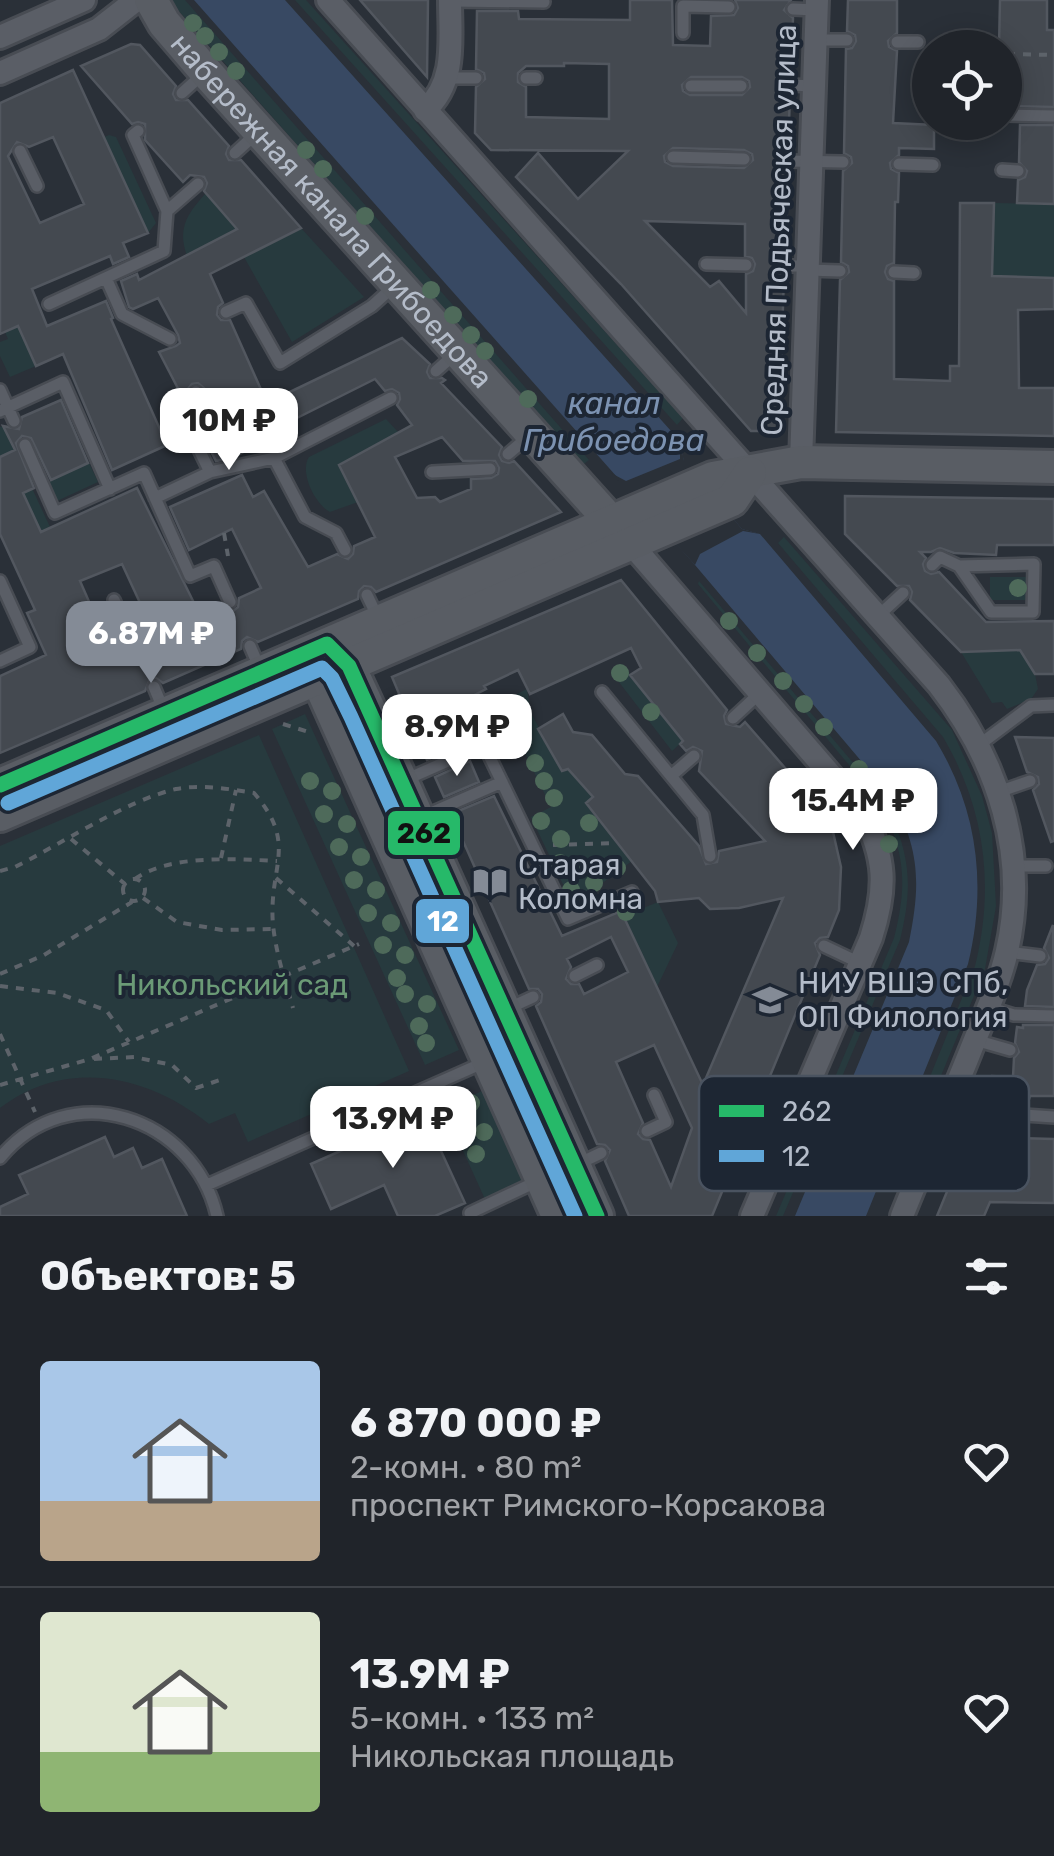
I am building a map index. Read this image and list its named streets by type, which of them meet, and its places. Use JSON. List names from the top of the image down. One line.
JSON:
{"streets":{"main road":["набережная канала Грибоедова"],"street":["Средняя Подьяческая улица"]},"water":["канал Грибоедова"],"parks":["Никольский сад"],"places":{"library":["Старая Коломна"],"school or university":["НИУ ВШЭ СПб, ОП Филология"]},"lines":["transit line 262","transit line 12"],"legend":["262","12"],"page":{"price":["10M ₽","6.87M ₽","8.9M ₽","15.4M ₽","13.9M ₽"],"heading":"Объектов: 5","list":[{"name":"6 870 000 ₽","note":"2-комн. · 80 m² · проспект Римского-Корсакова"},{"name":"13.9M ₽","note":"5-комн. · 133 m² · Никольская площадь"}]}}
